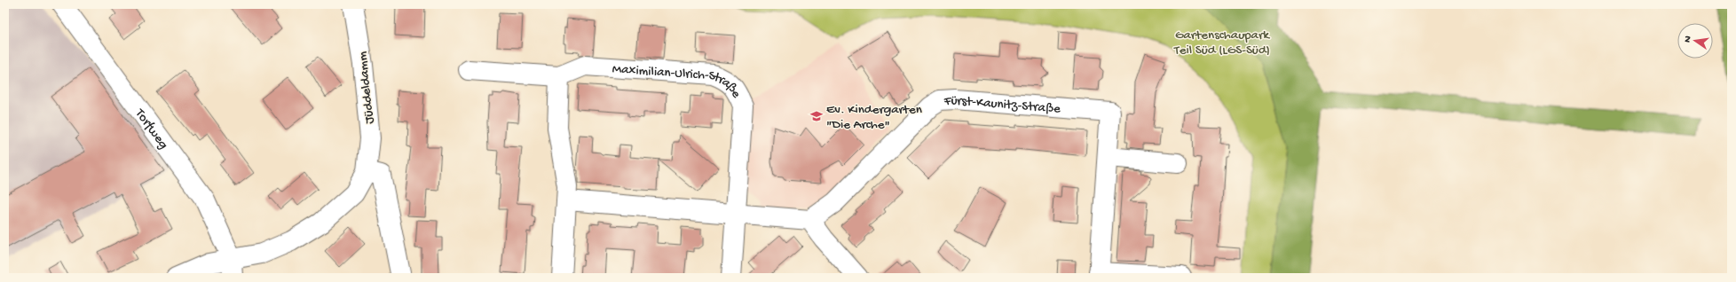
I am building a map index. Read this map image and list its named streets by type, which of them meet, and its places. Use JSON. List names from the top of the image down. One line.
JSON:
{"streets":{"street":["Maximilian-Ulrich-Straße","Jüddeldamm","Fürst-Kaunitz-Straße","Torfweg"]},"crossings":[["Jüddeldamm","Torfweg"]],"parks":["Gartenschaupark Teil Süd (LGS-Süd)"],"places":{"school or university":["Ev. Kindergarten \"Die Arche\""]},"north":"left"}
